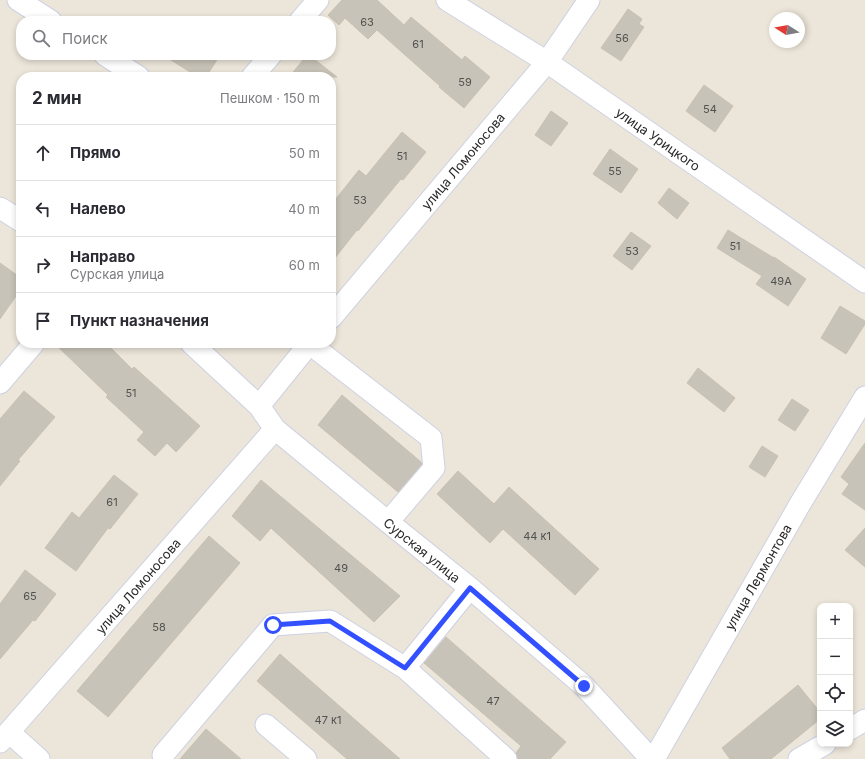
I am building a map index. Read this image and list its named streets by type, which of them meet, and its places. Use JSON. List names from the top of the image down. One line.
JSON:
{"streets":{"street":["улица Урицкого","улица Ломоносова","Сурская улица","улица Лермонтова"]},"crossings":[["улица Урицкого","улица Ломоносова"],["улица Ломоносова","Сурская улица"],["Сурская улица","улица Лермонтова"]],"house_numbers":["63","56","61","59","54","51","55","53","51","53","49А","51","61","44 к1","49","65","58","47","47 к1"],"north":"left","page":{"search":"Поиск","heading":["2 мин","Пешком · 150 m"],"list":[["Прямо","50 m"],["Налево","40 m"],["Направо","Сурская улица","60 m"],"Пункт назначения"],"map_buttons":["+","−"]}}
